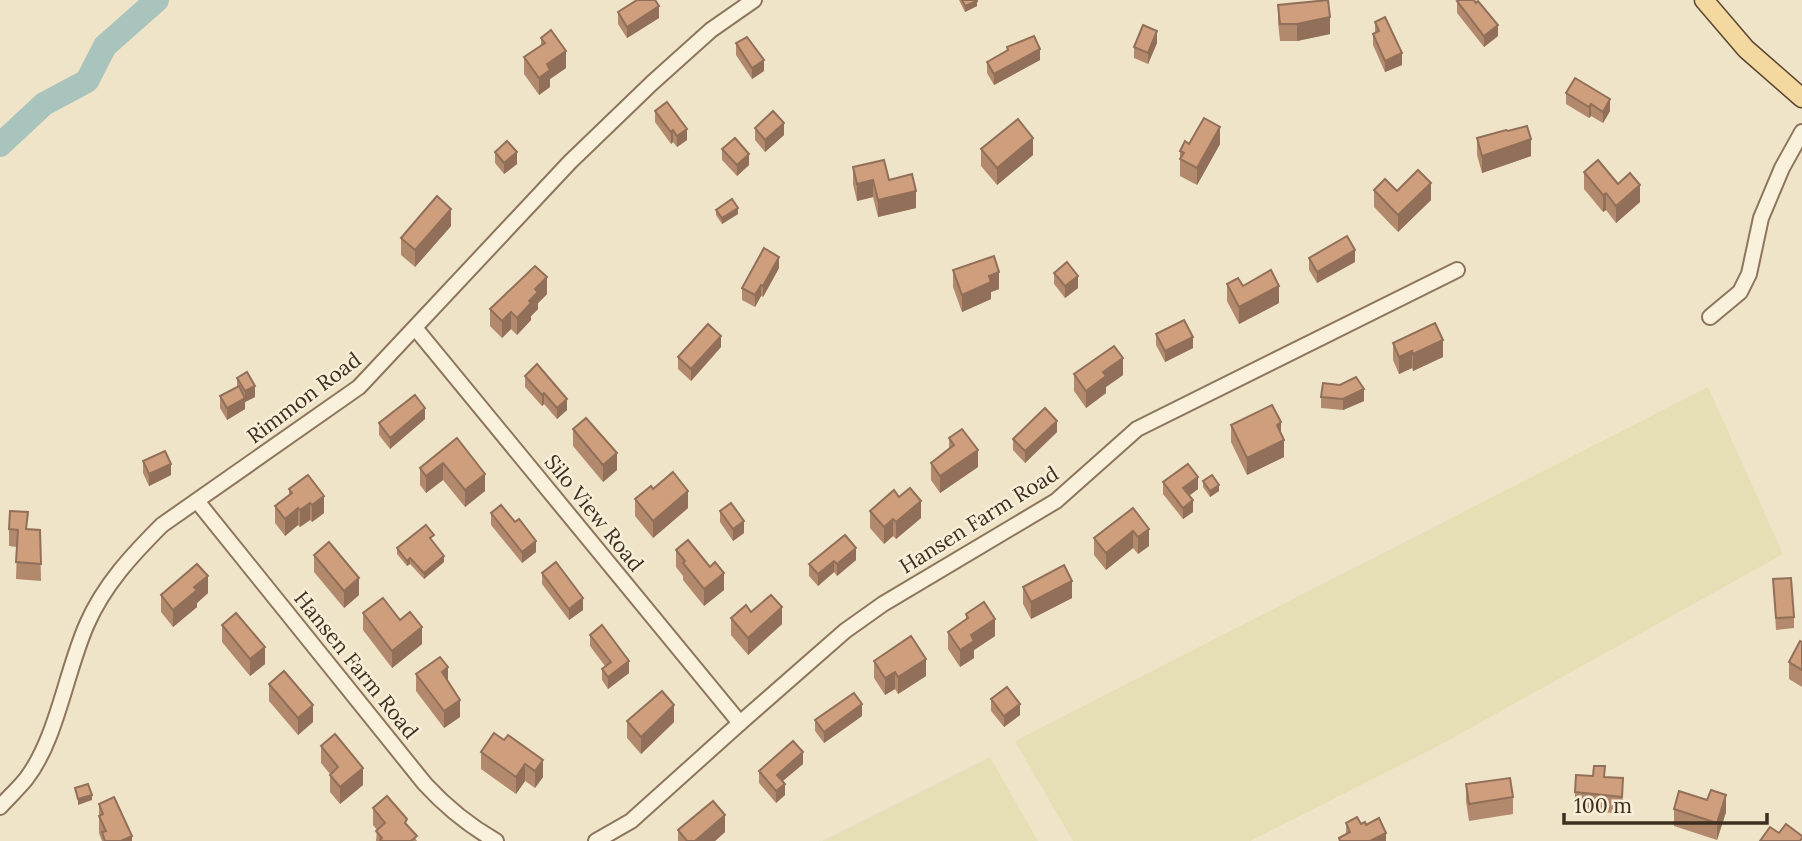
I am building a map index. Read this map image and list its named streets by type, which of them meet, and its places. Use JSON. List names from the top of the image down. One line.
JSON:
{"streets":{"street":["Rimmon Road","Silo View Road","Hansen Farm Road"]},"crossings":[["Rimmon Road","Silo View Road"],["Rimmon Road","Hansen Farm Road"],["Silo View Road","Hansen Farm Road"]],"scale_bar":"100 m"}
